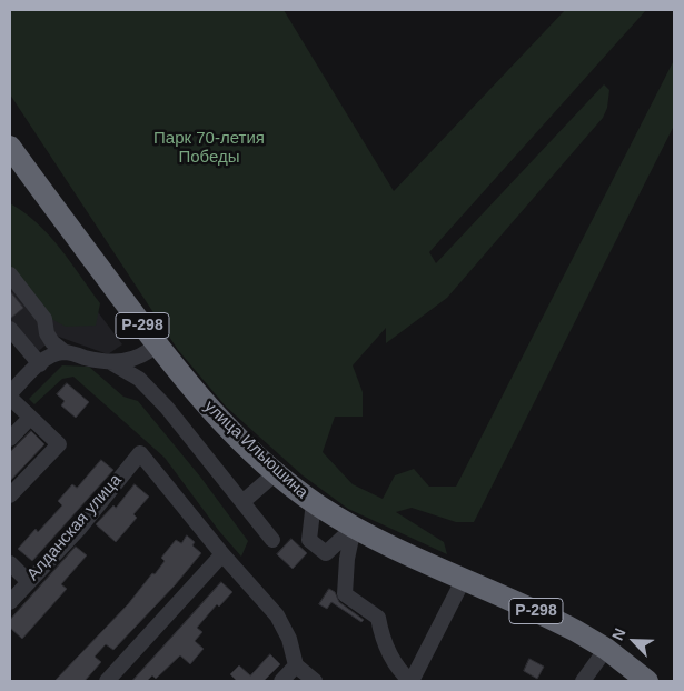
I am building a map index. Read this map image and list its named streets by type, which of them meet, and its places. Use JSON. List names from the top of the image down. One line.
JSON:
{"streets":{"highway":["Р-298","улица Ильюшина"],"street":["Алданская улица"]},"parks":["Парк 70-летия Победы"],"north":"top left"}
